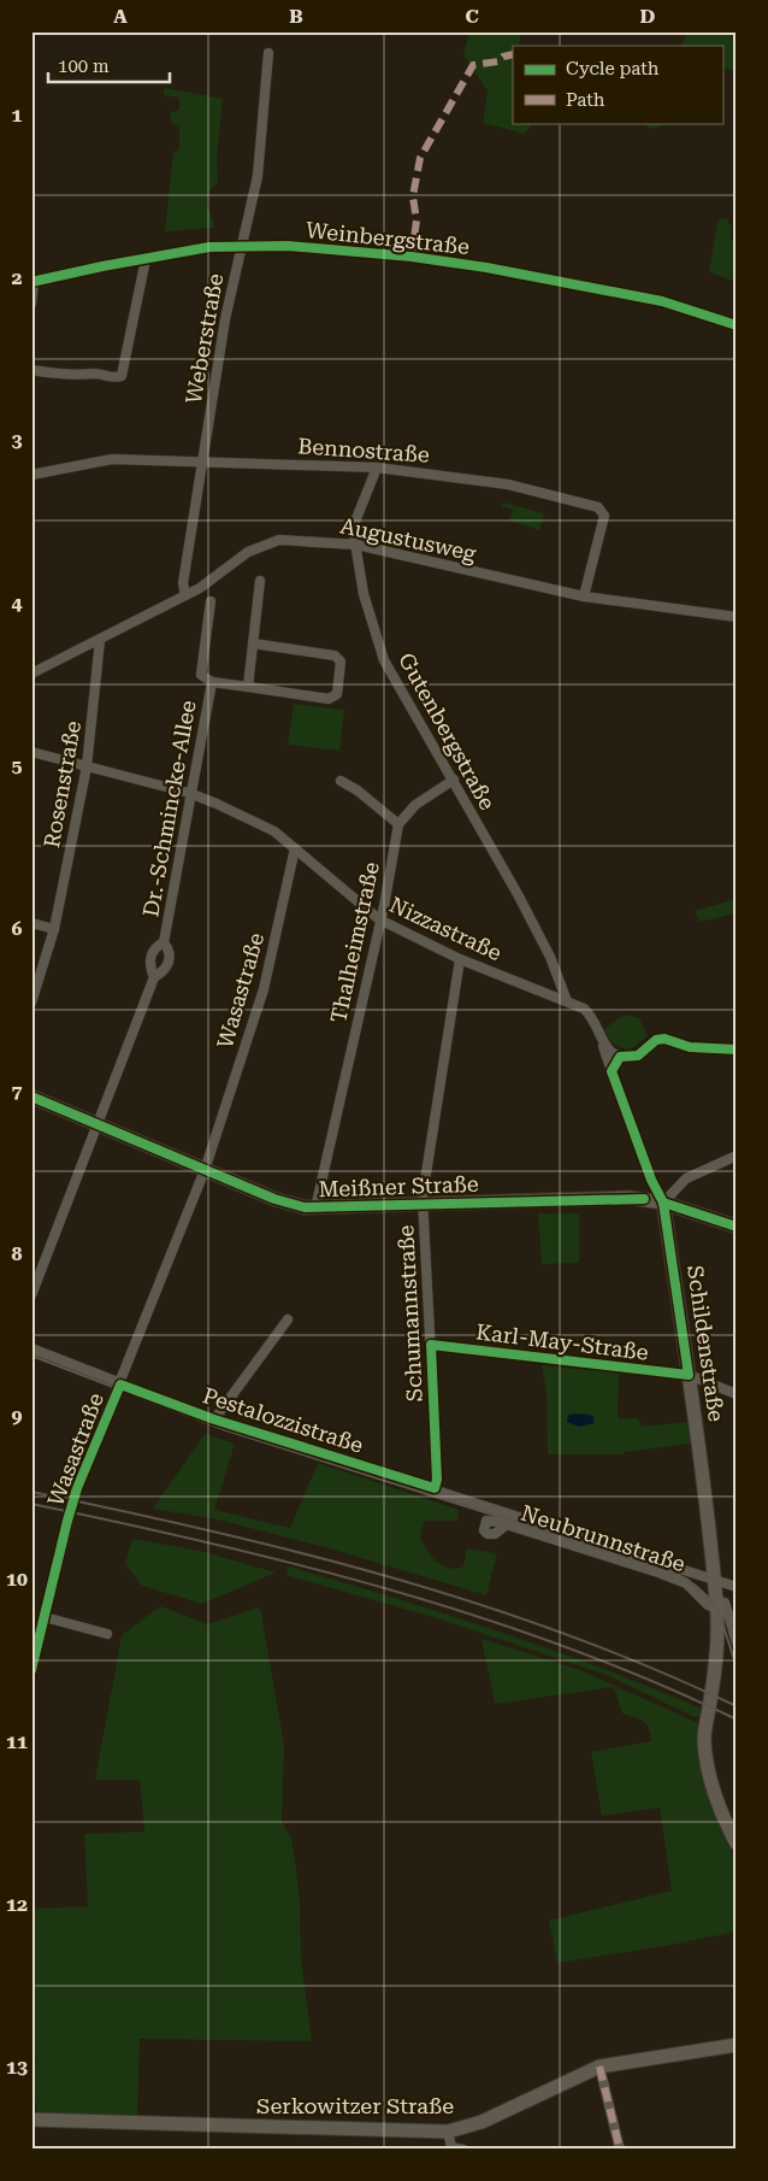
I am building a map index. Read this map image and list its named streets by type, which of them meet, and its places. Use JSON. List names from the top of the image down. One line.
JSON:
{"streets":{"street":["Weinbergstraße","Weberstraße","Bennostraße","Augustusweg","Gutenbergstraße","Rosenstraße","Dr.-Schmincke-Allee","Nizzastraße","Thalheimstraße","Wasastraße","Meißner Straße","Schumannstraße","Karl-May-Straße","Schildenstraße","Pestalozzistraße","Neubrunnstraße","Serkowitzer Straße"]},"crossings":[["Weinbergstraße","Weberstraße"],["Weberstraße","Bennostraße"],["Weberstraße","Augustusweg"],["Bennostraße","Augustusweg"],["Bennostraße","Gutenbergstraße"],["Augustusweg","Gutenbergstraße"],["Augustusweg","Rosenstraße"],["Gutenbergstraße","Nizzastraße"],["Rosenstraße","Nizzastraße"],["Dr.-Schmincke-Allee","Nizzastraße"],["Dr.-Schmincke-Allee","Meißner Straße"],["Nizzastraße","Thalheimstraße"],["Nizzastraße","Wasastraße"],["Nizzastraße","Schumannstraße"],["Thalheimstraße","Meißner Straße"],["Wasastraße","Meißner Straße"],["Wasastraße","Pestalozzistraße"],["Meißner Straße","Schumannstraße"],["Meißner Straße","Schildenstraße"],["Schumannstraße","Karl-May-Straße"],["Schumannstraße","Pestalozzistraße"],["Karl-May-Straße","Schildenstraße"],["Schildenstraße","Pestalozzistraße"],["Schildenstraße","Neubrunnstraße"]],"legend":["Cycle path","Path"],"scale_bar":"100 m","grid":{"columns":["A","B","C","D"],"rows":["1","2","3","4","5","6","7","8","9","10","11","12","13"]}}
